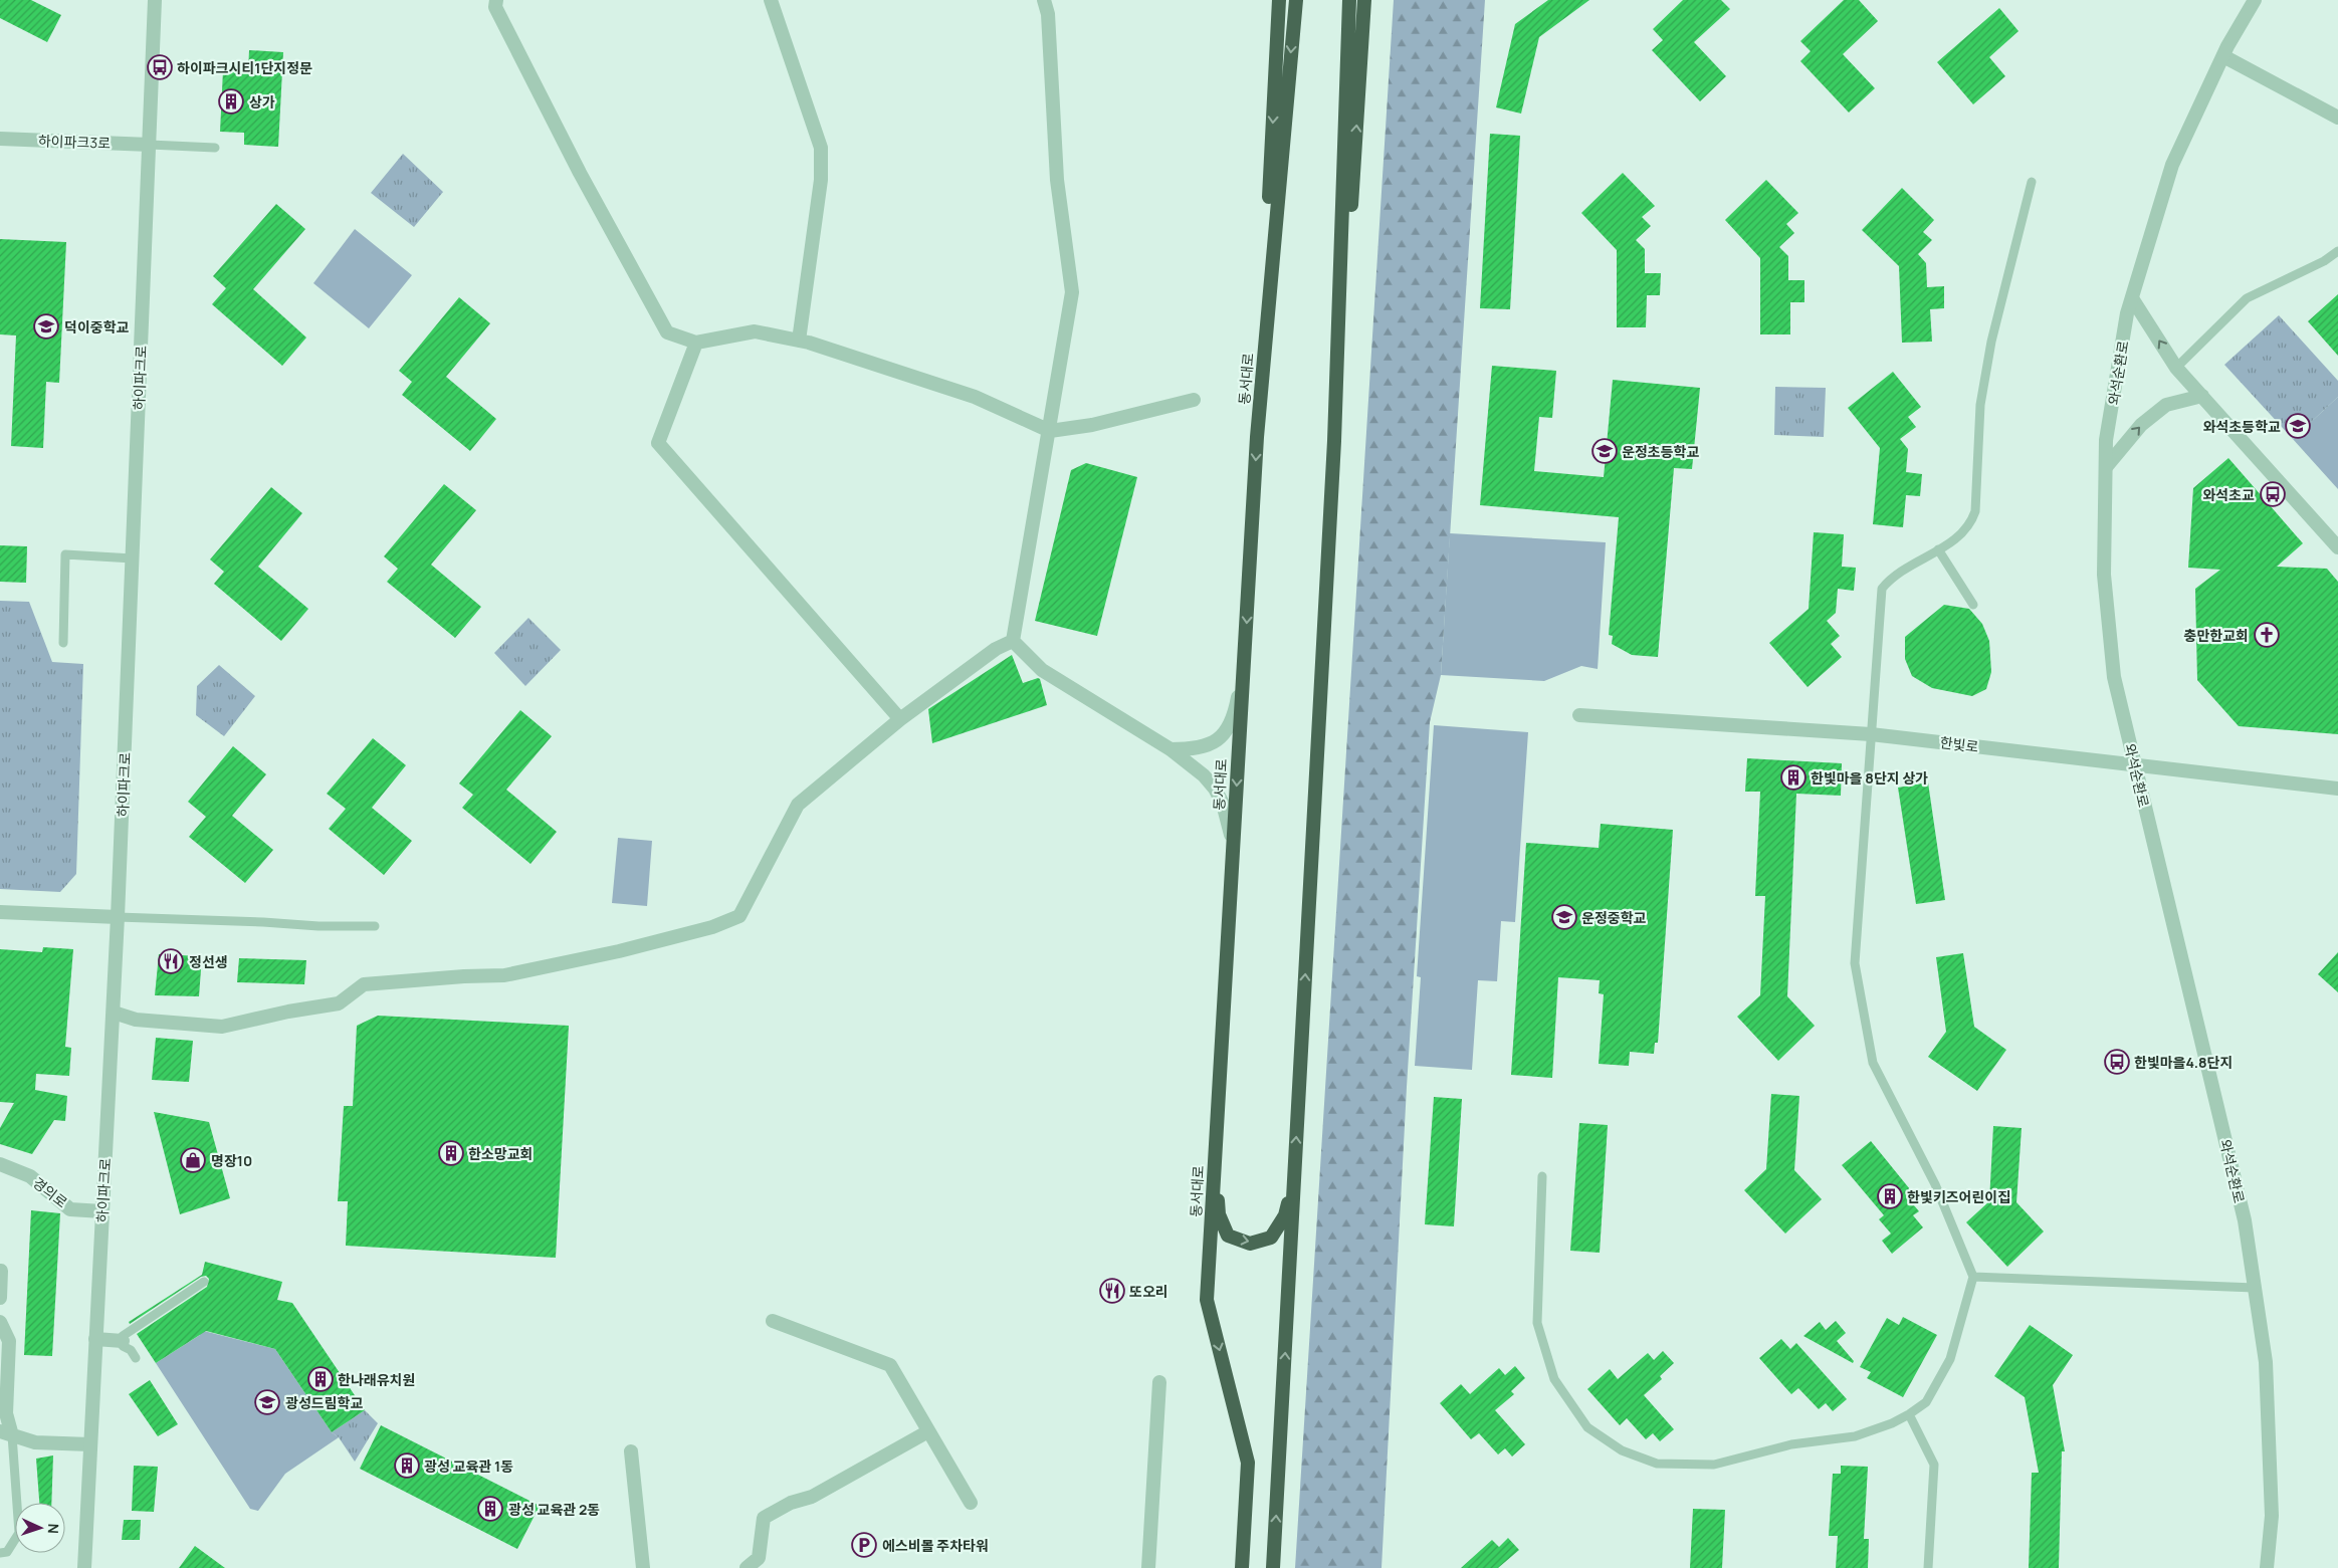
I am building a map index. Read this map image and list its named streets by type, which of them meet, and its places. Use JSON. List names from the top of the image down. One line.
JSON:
{"streets":{"highway":["동서대로"],"street":["하이파크3로","와석순환로","하이파크로","한빛로","경의로"]},"crossings":[["하이파크3로","하이파크로"],["와석순환로","한빛로"],["하이파크로","경의로"]],"places":{"bus stop":["하이파크시티1단지정문","와석초교","한빛마을4.8단지"],"building":["상가","한빛마을 8단지 상가","한소망교회","한빛키즈어린이집","한나래유치원","광성 교육관 1동","광성 교육관 2동"],"school or university":["덕이중학교","와석초등학교","운정초등학교","운정중학교","광성드림학교"],"church":["충만한교회"],"restaurant":["정선생","또오리"],"shop":["명장10"],"parking":["에스비몰 주차타워"]},"north":"right"}
